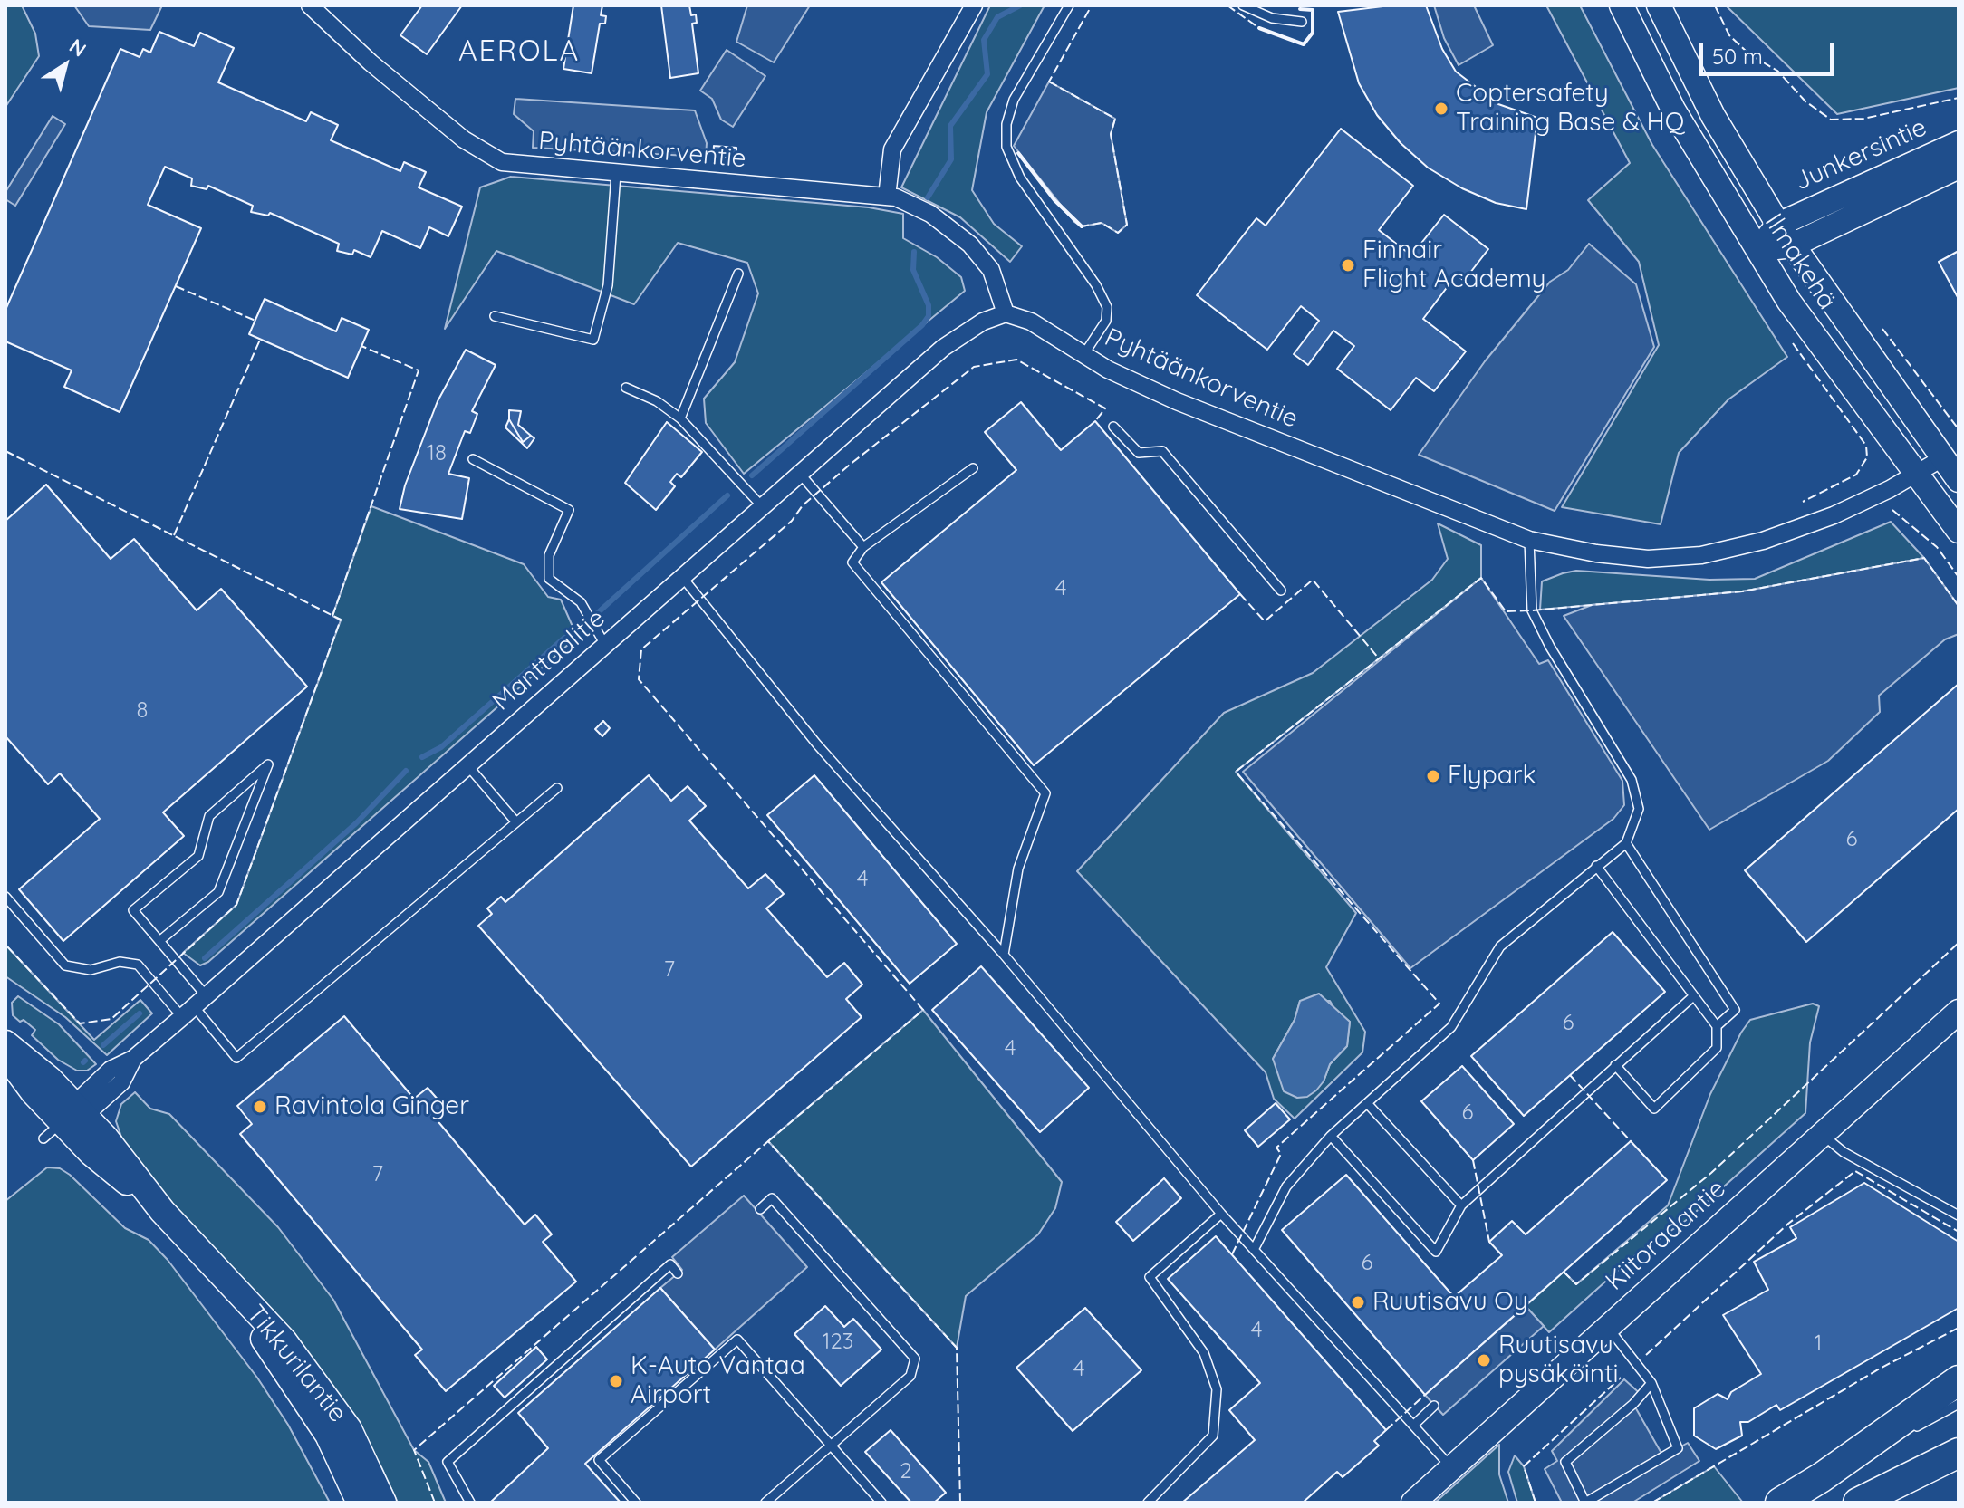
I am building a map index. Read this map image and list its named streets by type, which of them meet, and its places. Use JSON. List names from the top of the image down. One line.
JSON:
{"streets":{"main road":["Junkersintie","Ilmakehä","Kiitoradantie","Tikkurilantie"],"street":["Pyhtäänkorventie","Manttaalitie"]},"crossings":[["Pyhtäänkorventie","Ilmakehä"],["Pyhtäänkorventie","Manttaalitie"],["Junkersintie","Ilmakehä"],["Manttaalitie","Tikkurilantie"]],"districts":["AEROLA"],"places":["Coptersafety Training Base & HQ","Finnair Flight Academy","Flypark","Ravintola Ginger","Ruutisavu Oy","Ruutisavu pysäköinti","K-Auto Vantaa Airport"],"house_numbers":["18","4","8","6","4","7","6","4","6","7","6","4","123","1","4","2"],"scale_bar":"50 m","north":"top right"}
